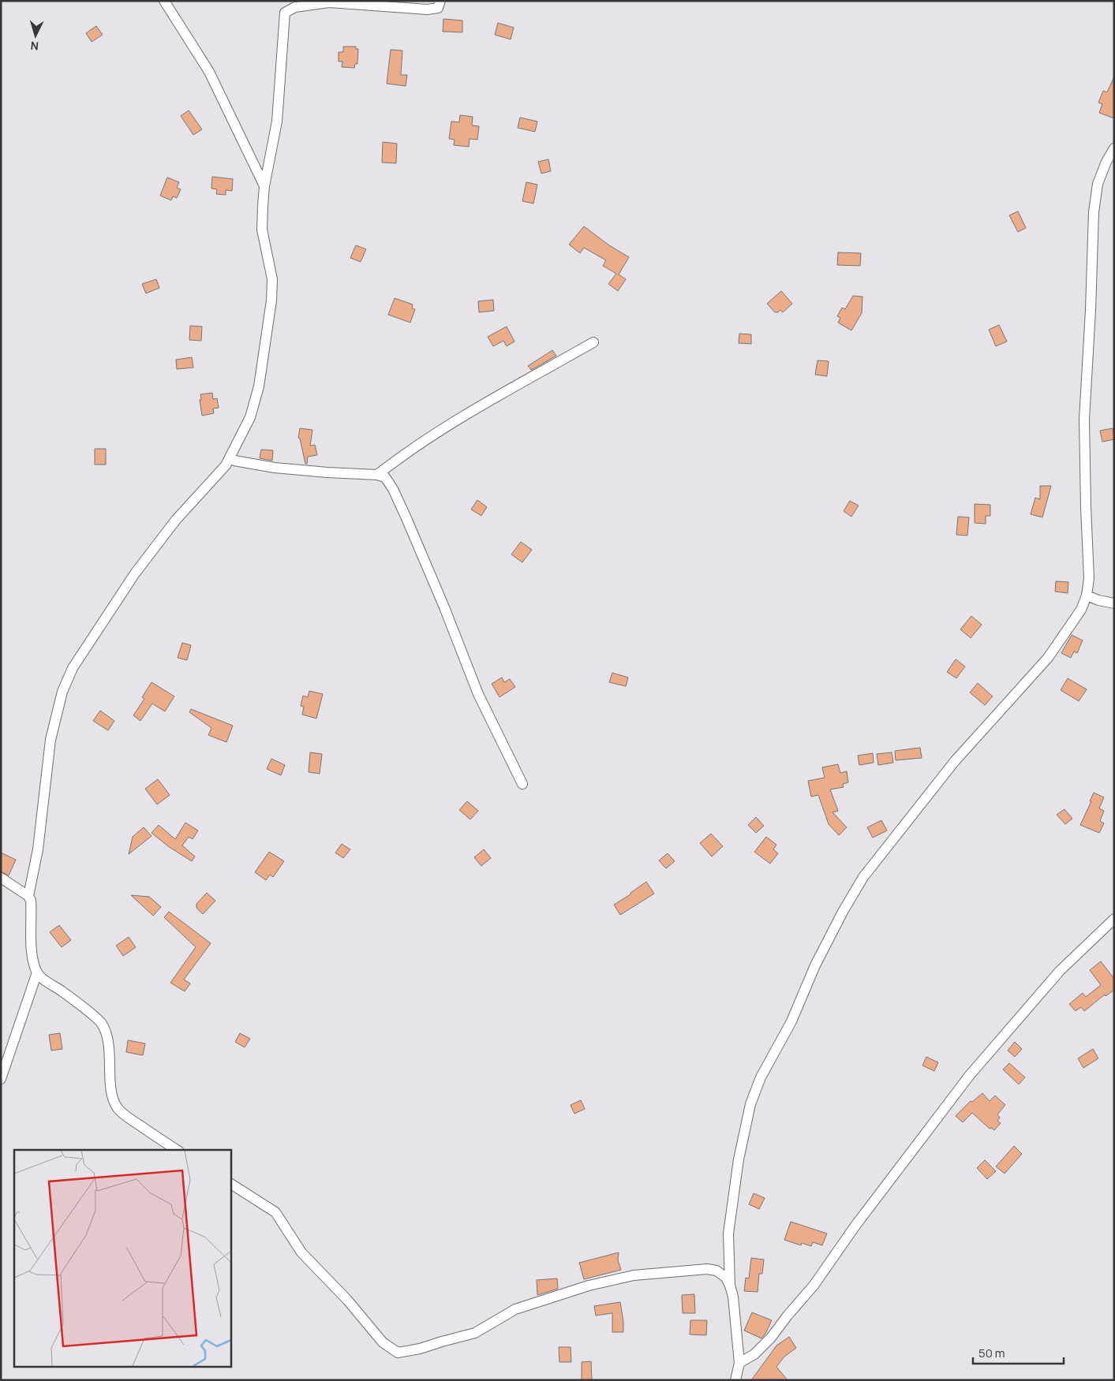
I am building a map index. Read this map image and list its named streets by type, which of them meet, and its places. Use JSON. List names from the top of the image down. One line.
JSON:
{"scale_bar":"50 m","north":"bottom"}
